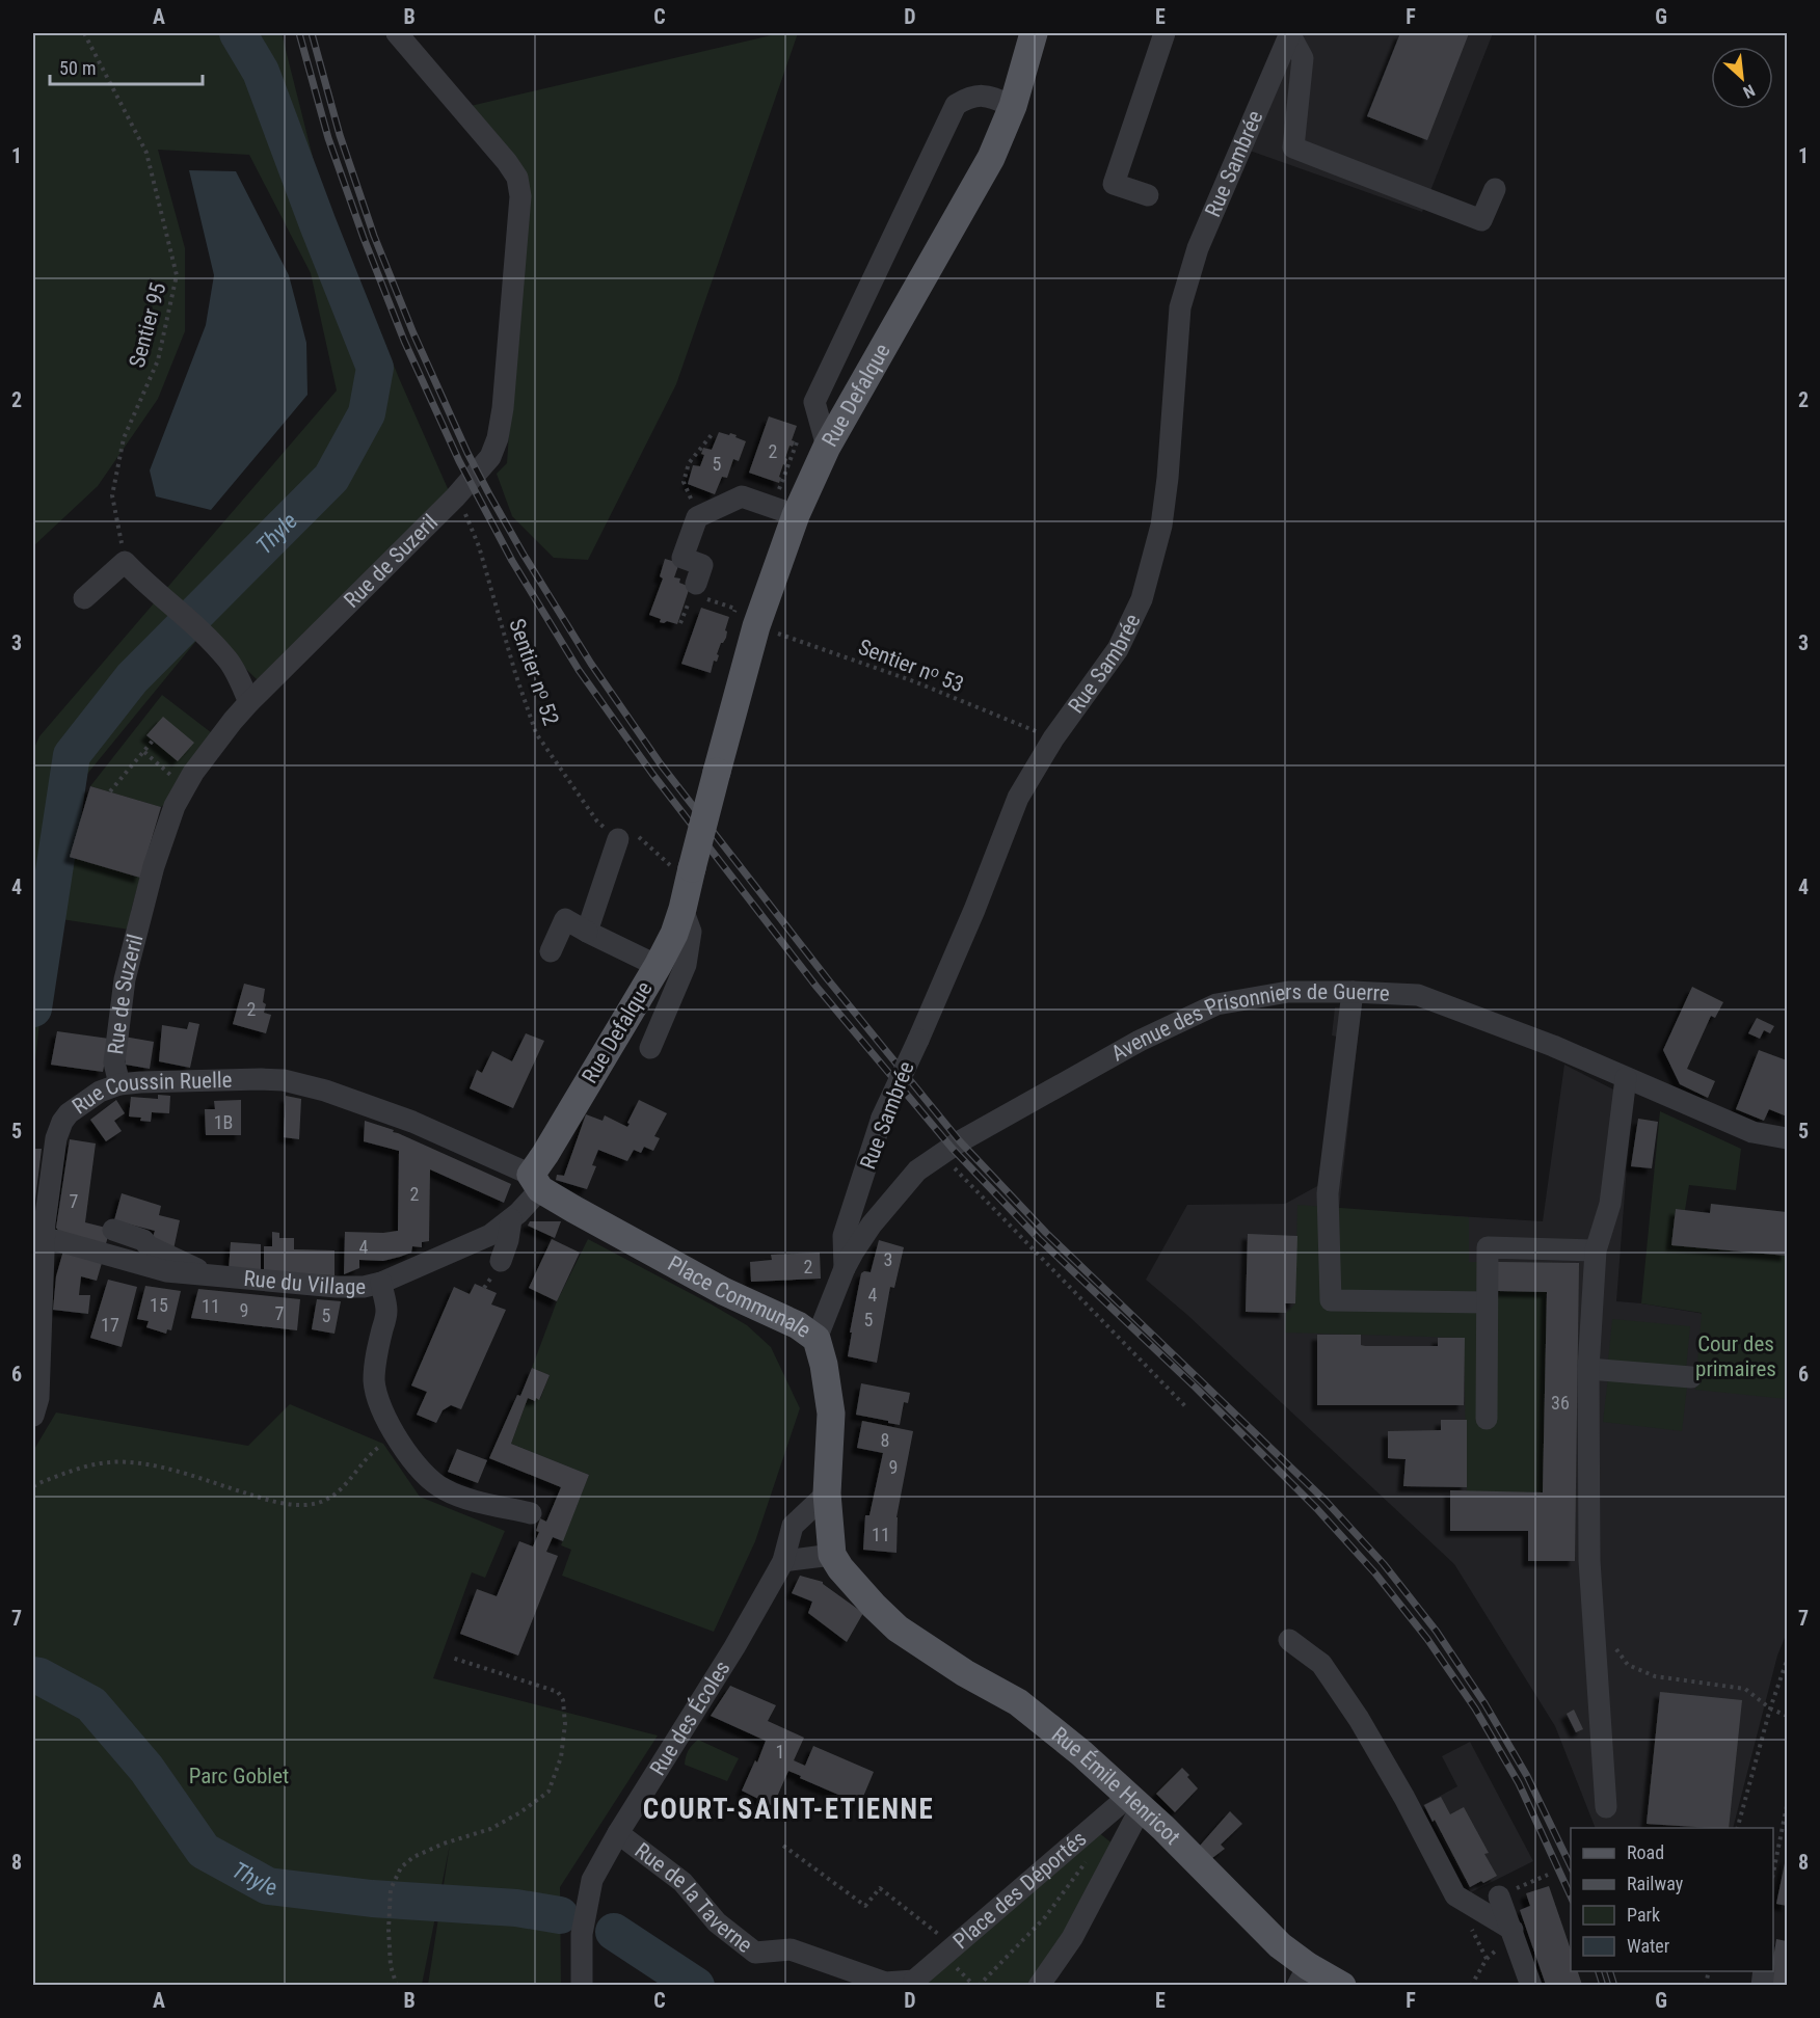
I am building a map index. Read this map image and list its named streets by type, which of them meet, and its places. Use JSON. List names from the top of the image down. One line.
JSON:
{"streets":{"main road":["Rue Defalque","Place Communale","Rue Émile Henricot"],"street":["Rue Sambrée","Rue de Suzeril","Avenue des Prisonniers de Guerre","Rue Coussin Ruelle","Rue du Village","Rue des Écoles","Place des Déportés","Rue de la Taverne"],"path":["Sentier 95","Sentier nᵒ 53","Sentier nᵒ 52"]},"crossings":[["Rue Sambrée","Sentier nᵒ 53"],["Rue Sambrée","Avenue des Prisonniers de Guerre"],["Rue Defalque","Sentier nᵒ 53"],["Rue Defalque","Rue Coussin Ruelle"],["Rue Defalque","Rue du Village"],["Rue Defalque","Place Communale"],["Rue de Suzeril","Sentier nᵒ 52"],["Rue de Suzeril","Rue Coussin Ruelle"],["Avenue des Prisonniers de Guerre","Place Communale"],["Rue Coussin Ruelle","Rue du Village"],["Rue Coussin Ruelle","Place Communale"],["Rue du Village","Place Communale"],["Place Communale","Rue Émile Henricot"],["Rue des Écoles","Rue de la Taverne"],["Rue Émile Henricot","Place des Déportés"],["Place des Déportés","Rue de la Taverne"]],"districts":["COURT-SAINT-ETIENNE"],"water":["Thyle"],"parks":["Cour des primaires","Parc Goblet"],"house_numbers":["2","5","2","1B","2","7","4","3","2","4","15","11","9","7","5","5","17","36","8","9","11","1"],"legend":["Road","Railway","Park","Water"],"scale_bar":"50 m","north":"bottom right","grid":{"columns":["A","B","C","D","E","F","G"],"rows":["1","2","3","4","5","6","7","8"]}}
